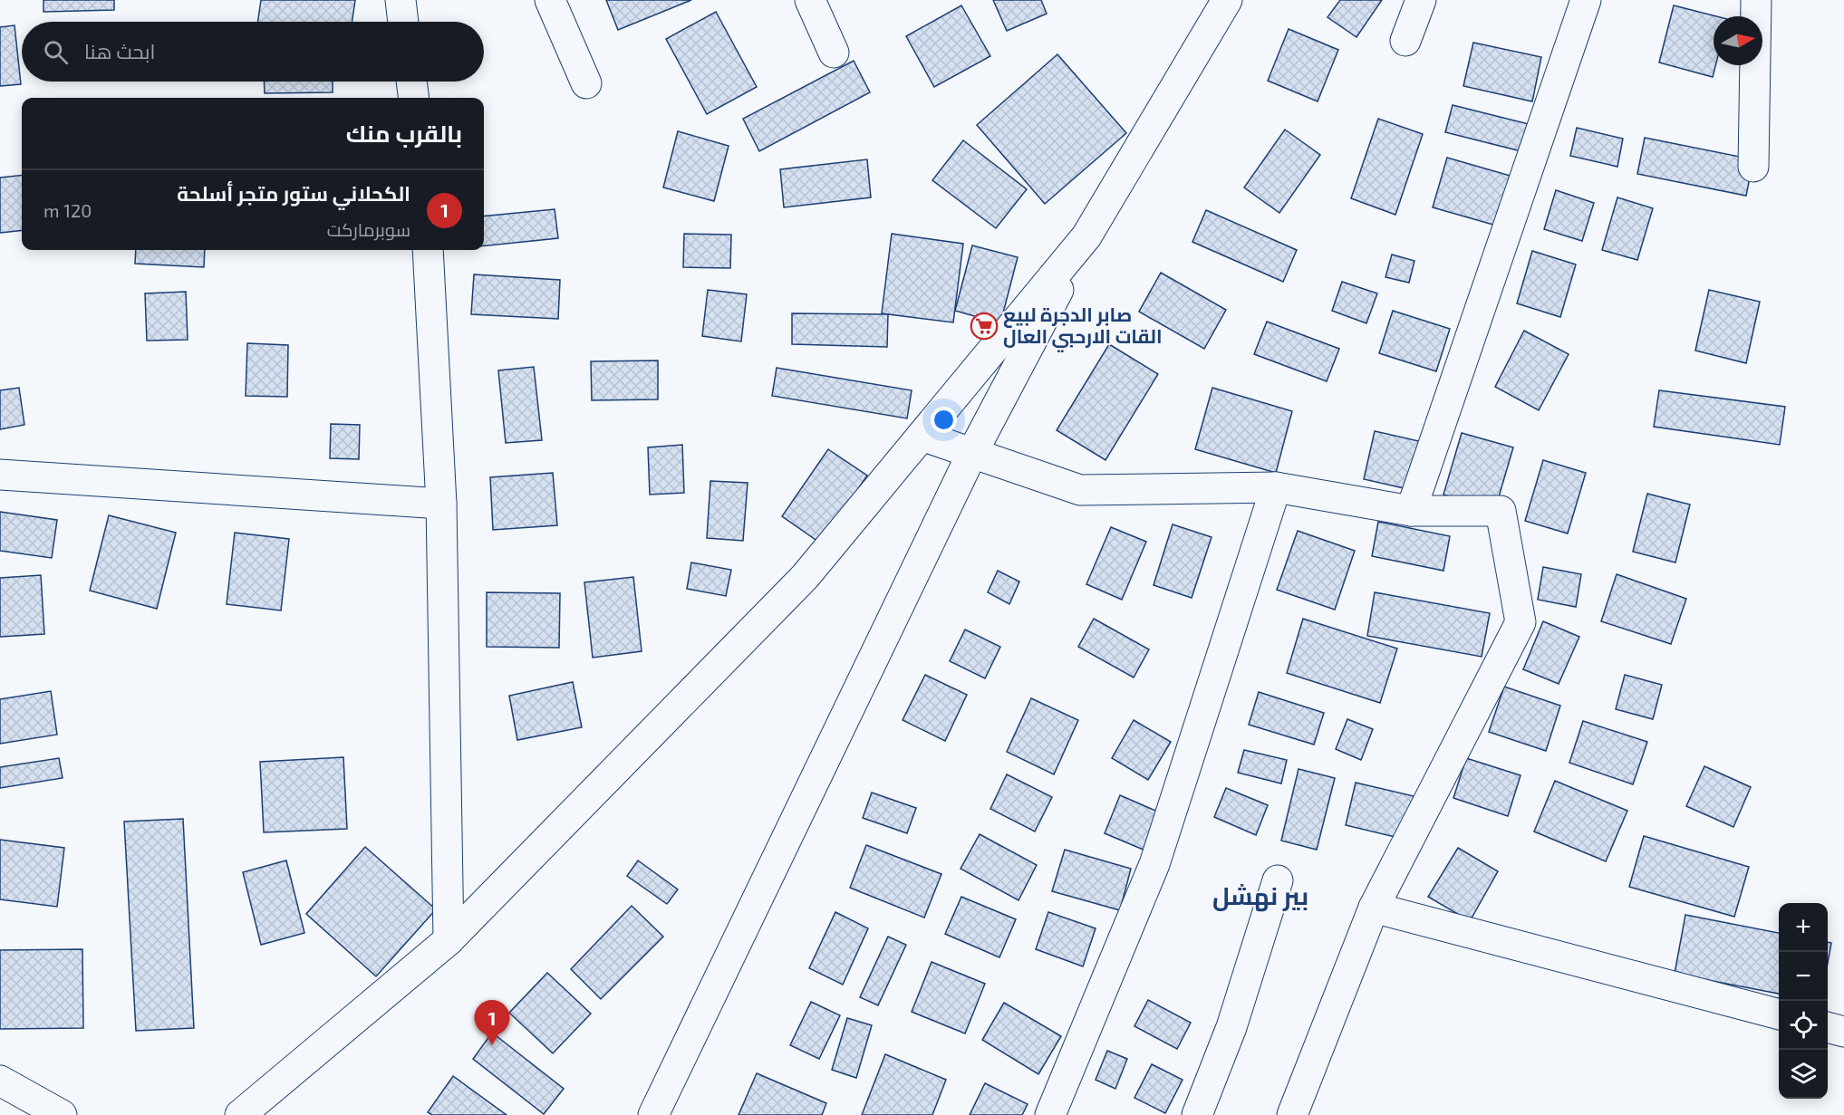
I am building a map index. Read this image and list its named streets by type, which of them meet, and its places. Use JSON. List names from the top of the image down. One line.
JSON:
{"districts":["بير نهشل"],"places":{"supermarket":["صابر الدجرة لبيع القات الارحبي العال"]},"north":"right","page":{"search":"ابحث هنا","heading":"بالقرب منك","list":[{"mark":"1","name":"الكحلاني ستور متجر أسلحة","note":"سوبرماركت","value":"120 m"}],"map_buttons":["+","−"],"pins":"1"}}
